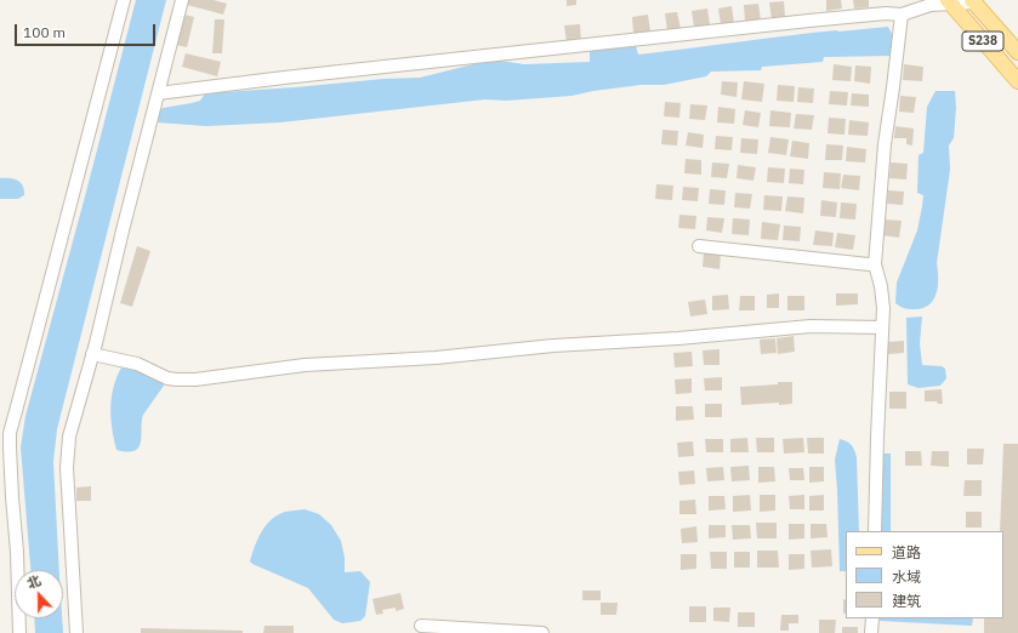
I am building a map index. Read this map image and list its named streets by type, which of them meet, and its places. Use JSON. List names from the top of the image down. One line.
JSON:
{"streets":{"main road":["S238"]},"legend":["道路","水域","建筑"],"scale_bar":"100 m","north":"top"}
